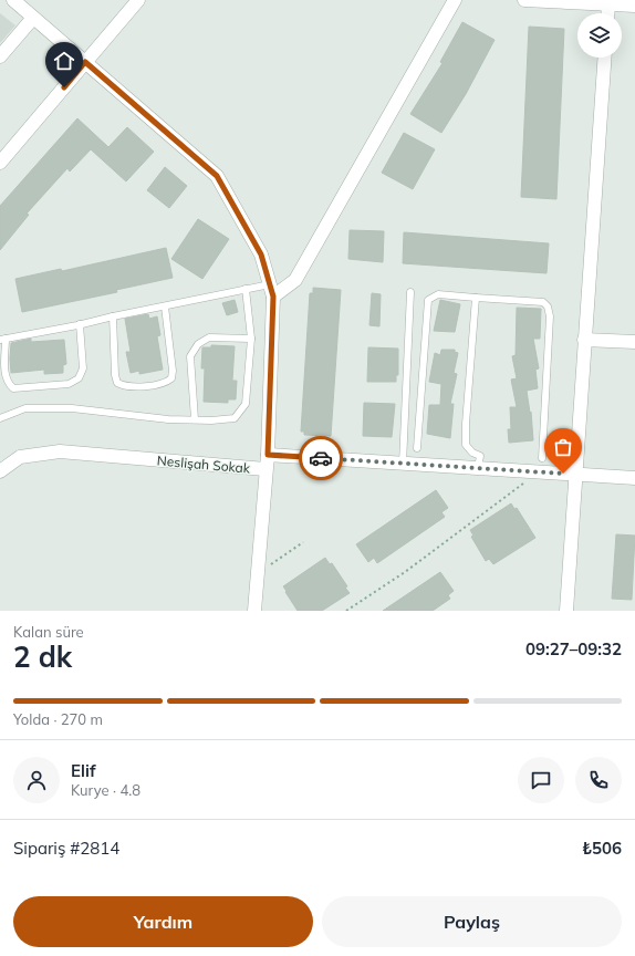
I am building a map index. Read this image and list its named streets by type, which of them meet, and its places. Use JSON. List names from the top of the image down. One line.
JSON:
{"streets":{"street":["Neslişah Sokak"]},"page":{"heading":["2 dk","Kalan süre","09:27–09:32"],"panel":["Elif","Kurye · 4.8","Sipariş #2814","₺506"],"bar":"Yolda · 270 m","buttons":["Yardım","Paylaş"]}}
